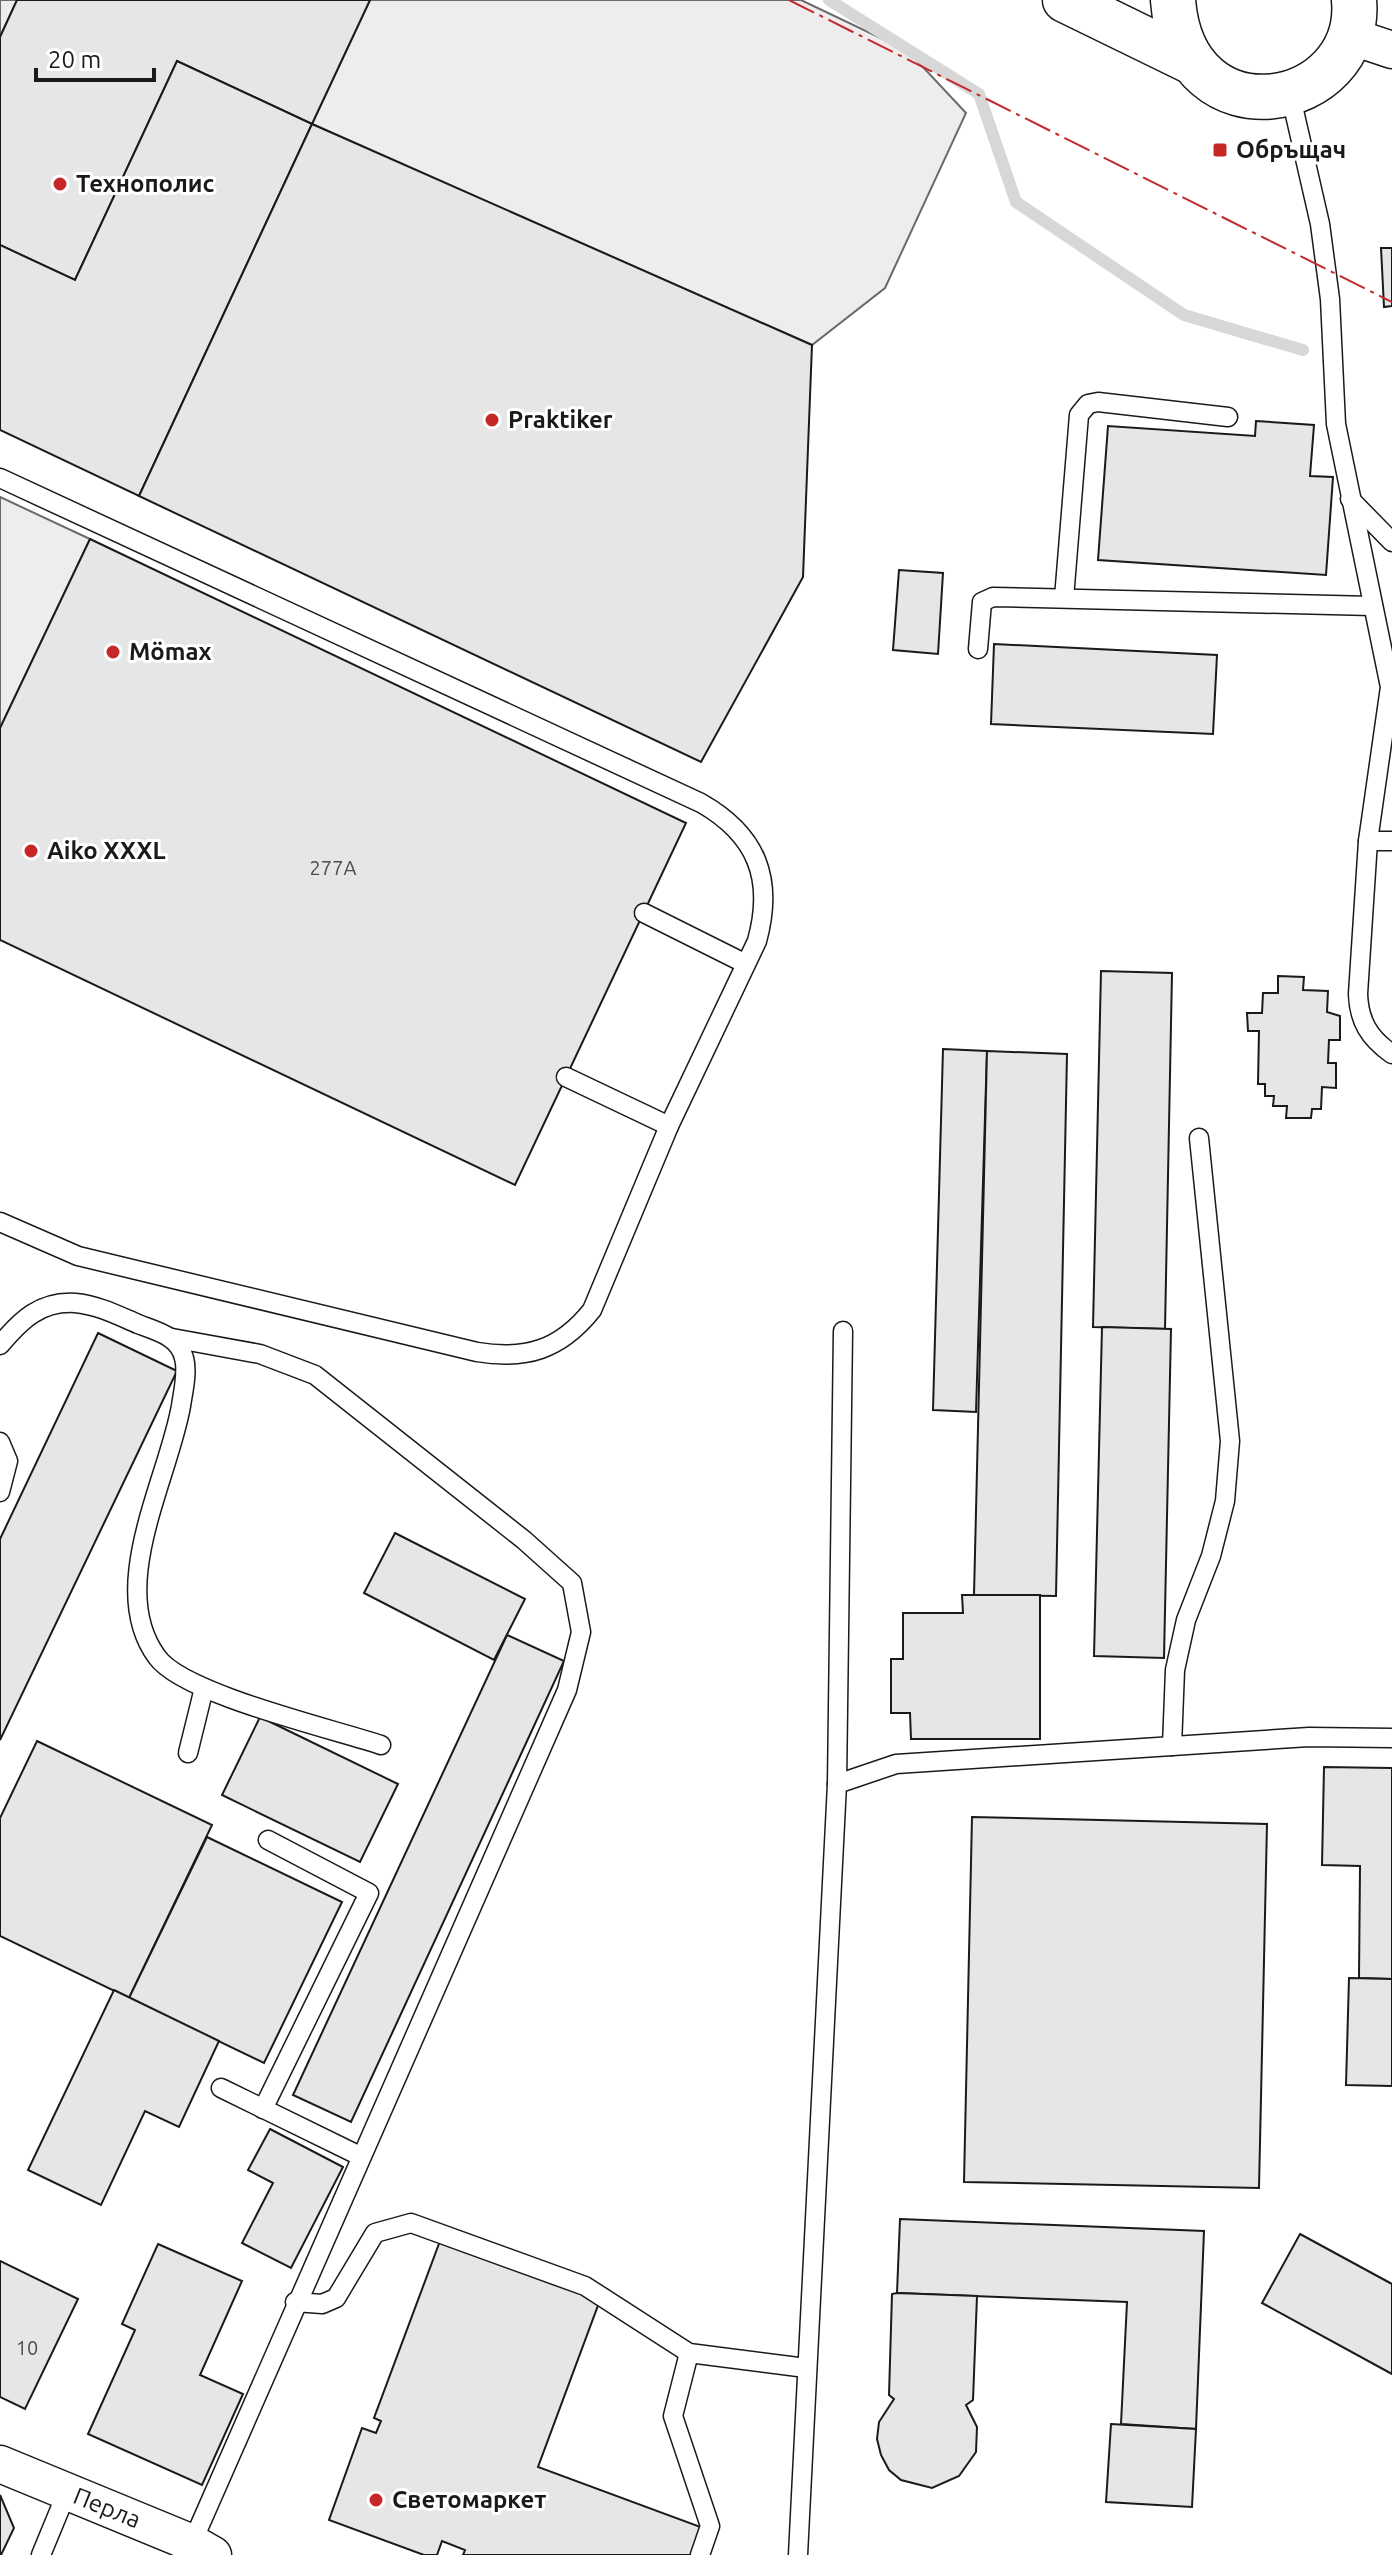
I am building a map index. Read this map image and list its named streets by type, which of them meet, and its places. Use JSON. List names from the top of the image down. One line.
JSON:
{"streets":{"street":["Перла"]},"places":{"transit":["Обръщач"],"other":["Технополис","Praktiker","Mömax","Aiko XXXL","Светомаркет"]},"house_numbers":["277A","10"],"scale_bar":"20 m"}
